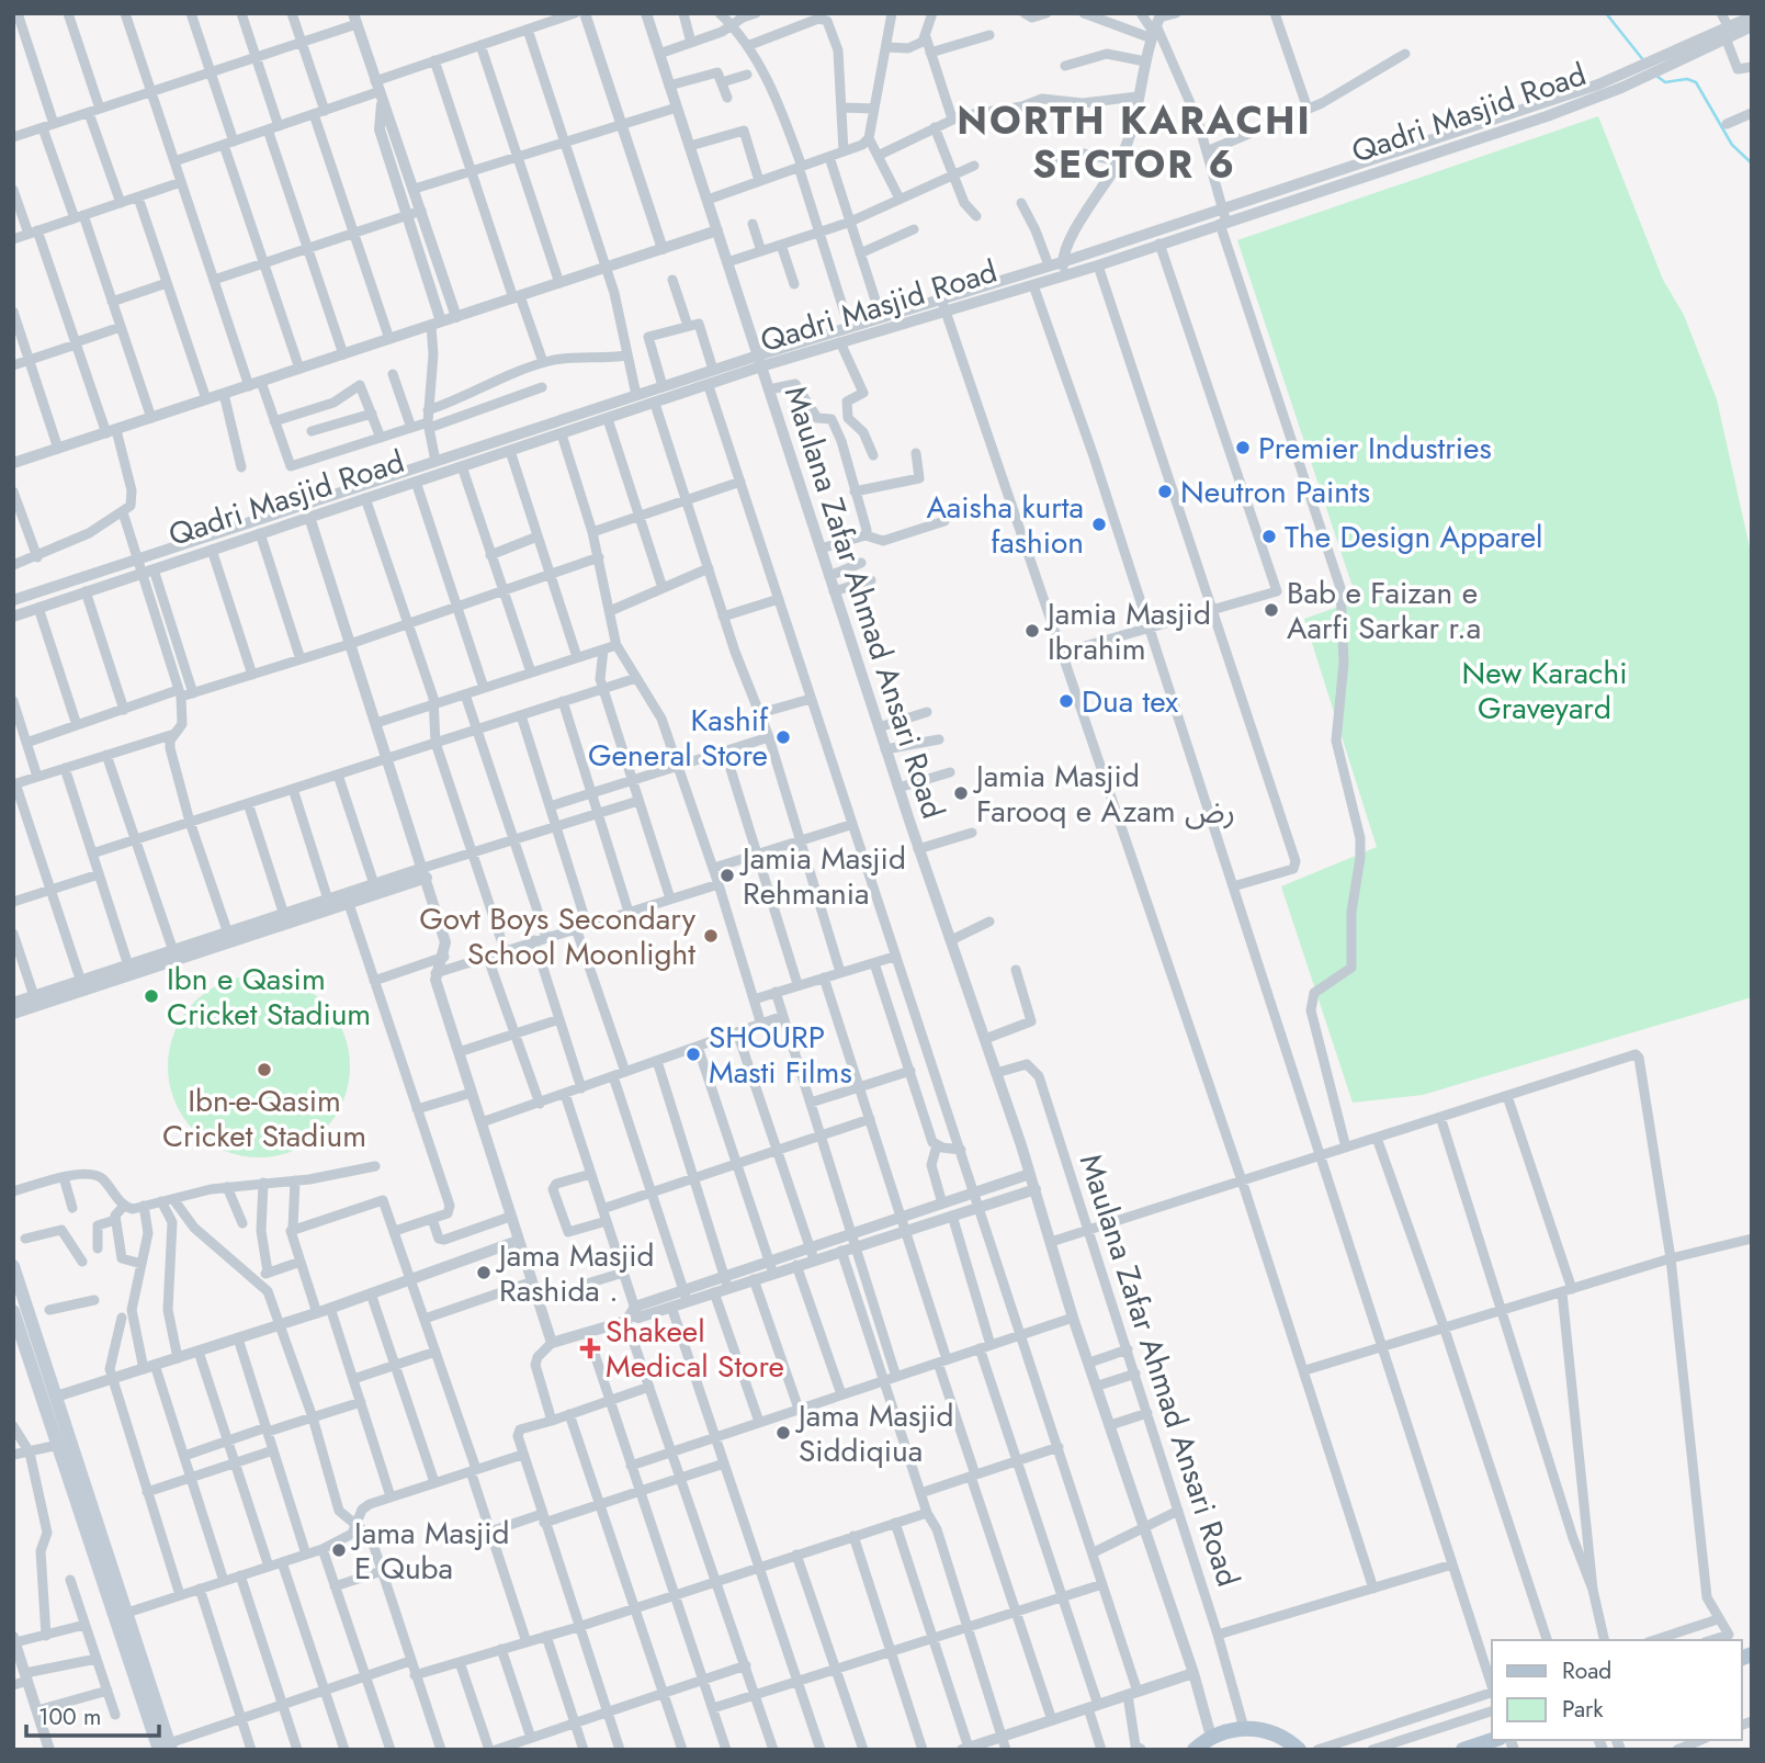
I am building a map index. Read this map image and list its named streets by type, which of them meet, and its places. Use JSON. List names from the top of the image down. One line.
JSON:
{"streets":{"street":["Qadri Masjid Road","Maulana Zafar Ahmad Ansari Road"]},"crossings":[["Qadri Masjid Road","Maulana Zafar Ahmad Ansari Road"]],"districts":["NORTH KARACHI SECTOR 6"],"parks":["New Karachi Graveyard"],"places":{"other":["Premier Industries","Neutron Paints","Aaisha kurta fashion","The Design Apparel","Bab e Faizan e Aarfi Sarkar r.a","Jamia Masjid Ibrahim","Dua tex","Kashif General Store","Jamia Masjid Farooq e Azam رض","Jamia Masjid Rehmania","Govt Boys Secondary School Moonlight","Ibn e Qasim Cricket Stadium","SHOURP Masti Films","Ibn-e-Qasim Cricket Stadium","Jama Masjid Rashida .","Jama Masjid Siddiqiua","Jama Masjid E Quba"],"health":["Shakeel Medical Store"]},"legend":["Road","Park"],"scale_bar":"100 m"}
